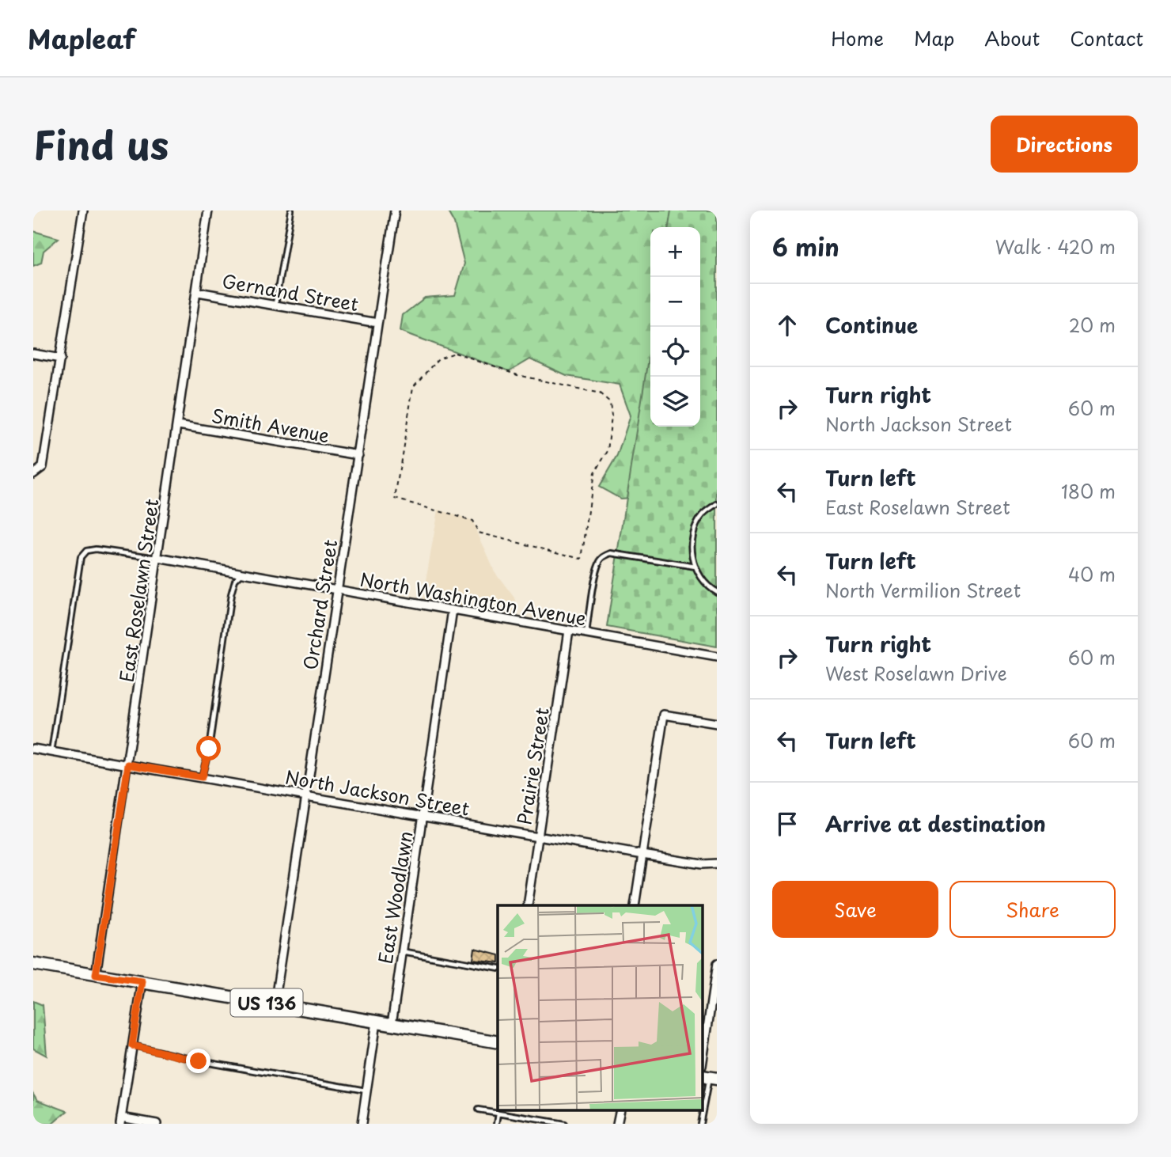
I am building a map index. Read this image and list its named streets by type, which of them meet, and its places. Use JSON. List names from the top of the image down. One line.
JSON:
{"streets":{"main road":["US 136"],"street":["Gernand Street","Smith Avenue","East Roselawn Street","North Washington Avenue","Orchard Street","Prairie Street","North Jackson Street","East Woodlawn"]},"crossings":[["Gernand Street","East Roselawn Street"],["Gernand Street","Orchard Street"],["Smith Avenue","East Roselawn Street"],["Smith Avenue","Orchard Street"],["East Roselawn Street","North Washington Avenue"],["East Roselawn Street","North Jackson Street"],["East Roselawn Street","US 136"],["North Washington Avenue","Orchard Street"],["North Washington Avenue","Prairie Street"],["North Washington Avenue","East Woodlawn"],["Orchard Street","North Jackson Street"],["Orchard Street","US 136"],["Prairie Street","North Jackson Street"],["North Jackson Street","East Woodlawn"],["East Woodlawn","US 136"]],"page":{"header":"Mapleaf","nav":["Home","Map","About","Contact"],"title":"Find us","buttons":["Directions",["Save","Share"]],"heading":["6 min","Walk · 420 m"],"map_buttons":["+","−"],"list":[["Continue","20 m"],["Turn right","North Jackson Street","60 m"],["Turn left","East Roselawn Street","180 m"],["Turn left","North Vermilion Street","40 m"],["Turn right","West Roselawn Drive","60 m"],["Turn left","60 m"],"Arrive at destination"]}}
